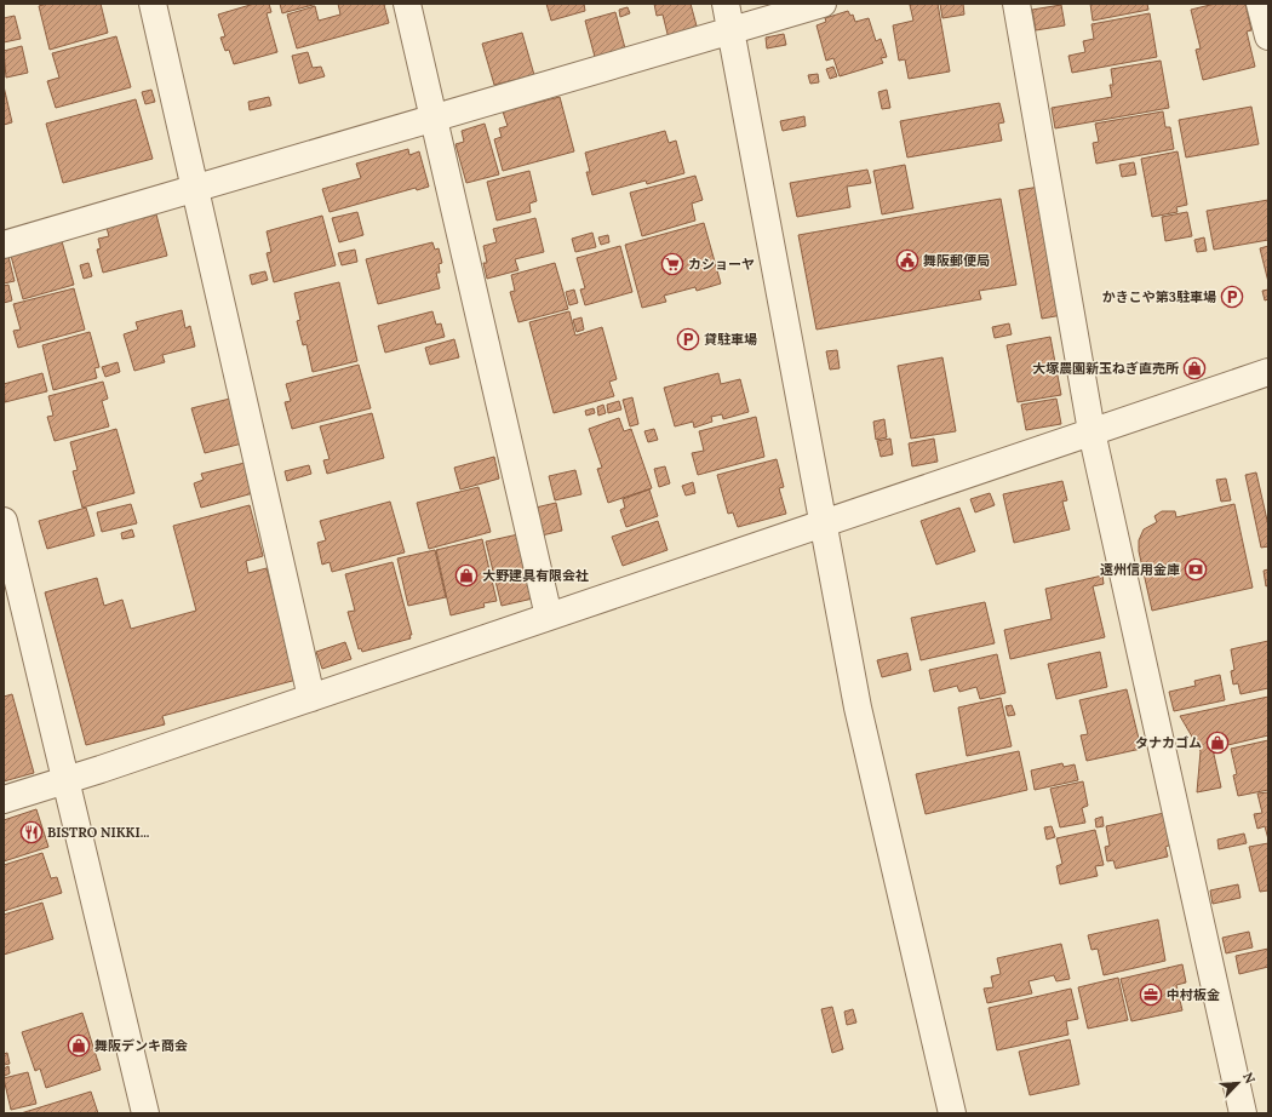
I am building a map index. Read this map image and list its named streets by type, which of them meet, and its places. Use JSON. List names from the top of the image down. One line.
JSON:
{"places":{"public building":["舞阪郵便局"],"supermarket":["カショーヤ"],"parking":["かきこや第3駐車場","貸駐車場"],"shop":["大塚農園新玉ねぎ直売所","大野建具有限会社","タナカゴム","舞阪デンキ商会"],"bank":["遠州信用金庫"],"restaurant":["BISTRO NIKKI..."],"office":["中村板金"]},"north":"top right"}
